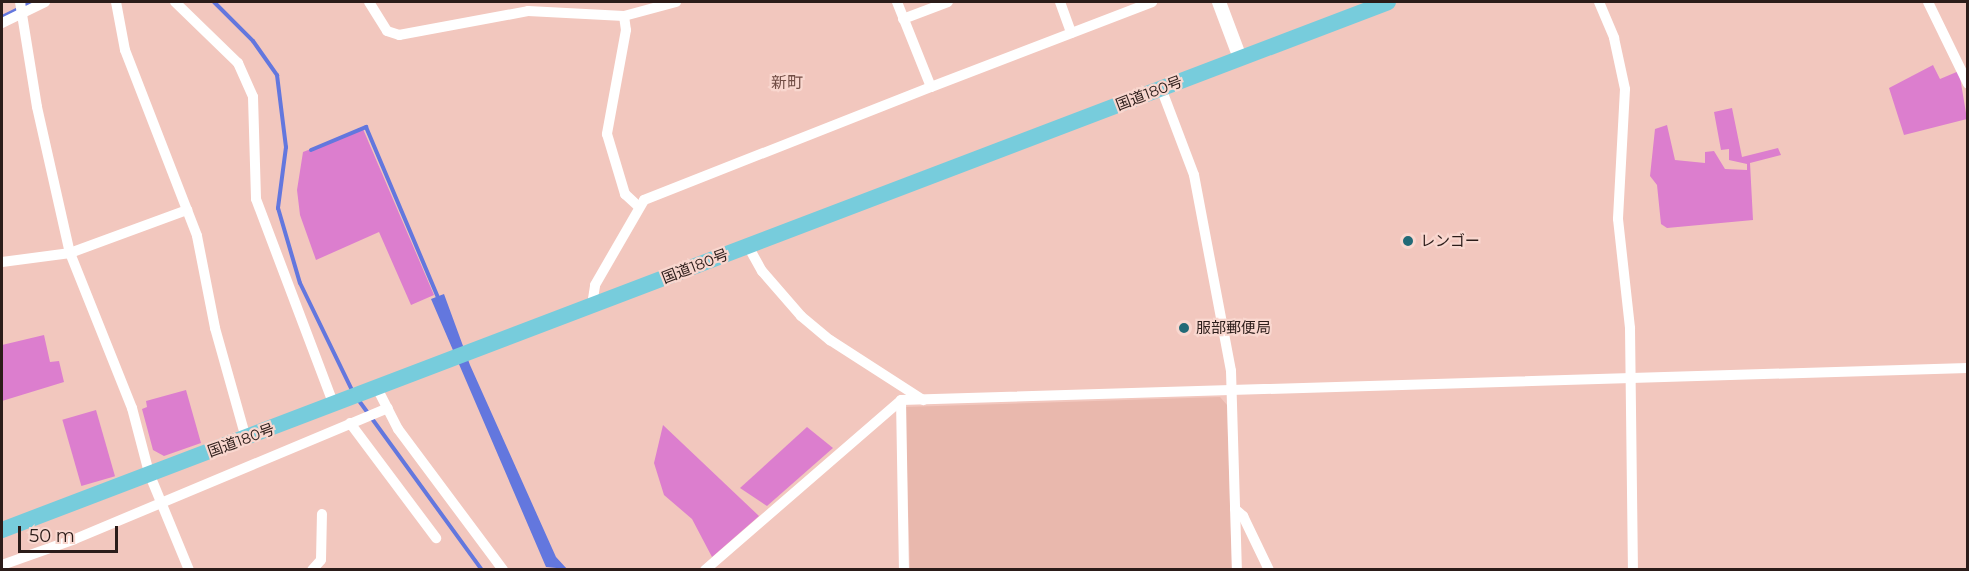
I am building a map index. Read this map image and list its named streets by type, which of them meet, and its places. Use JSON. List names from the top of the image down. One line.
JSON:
{"streets":{"highway":["国道180号"]},"districts":["新町"],"places":["レンゴー","服部郵便局"],"scale_bar":"50 m"}
